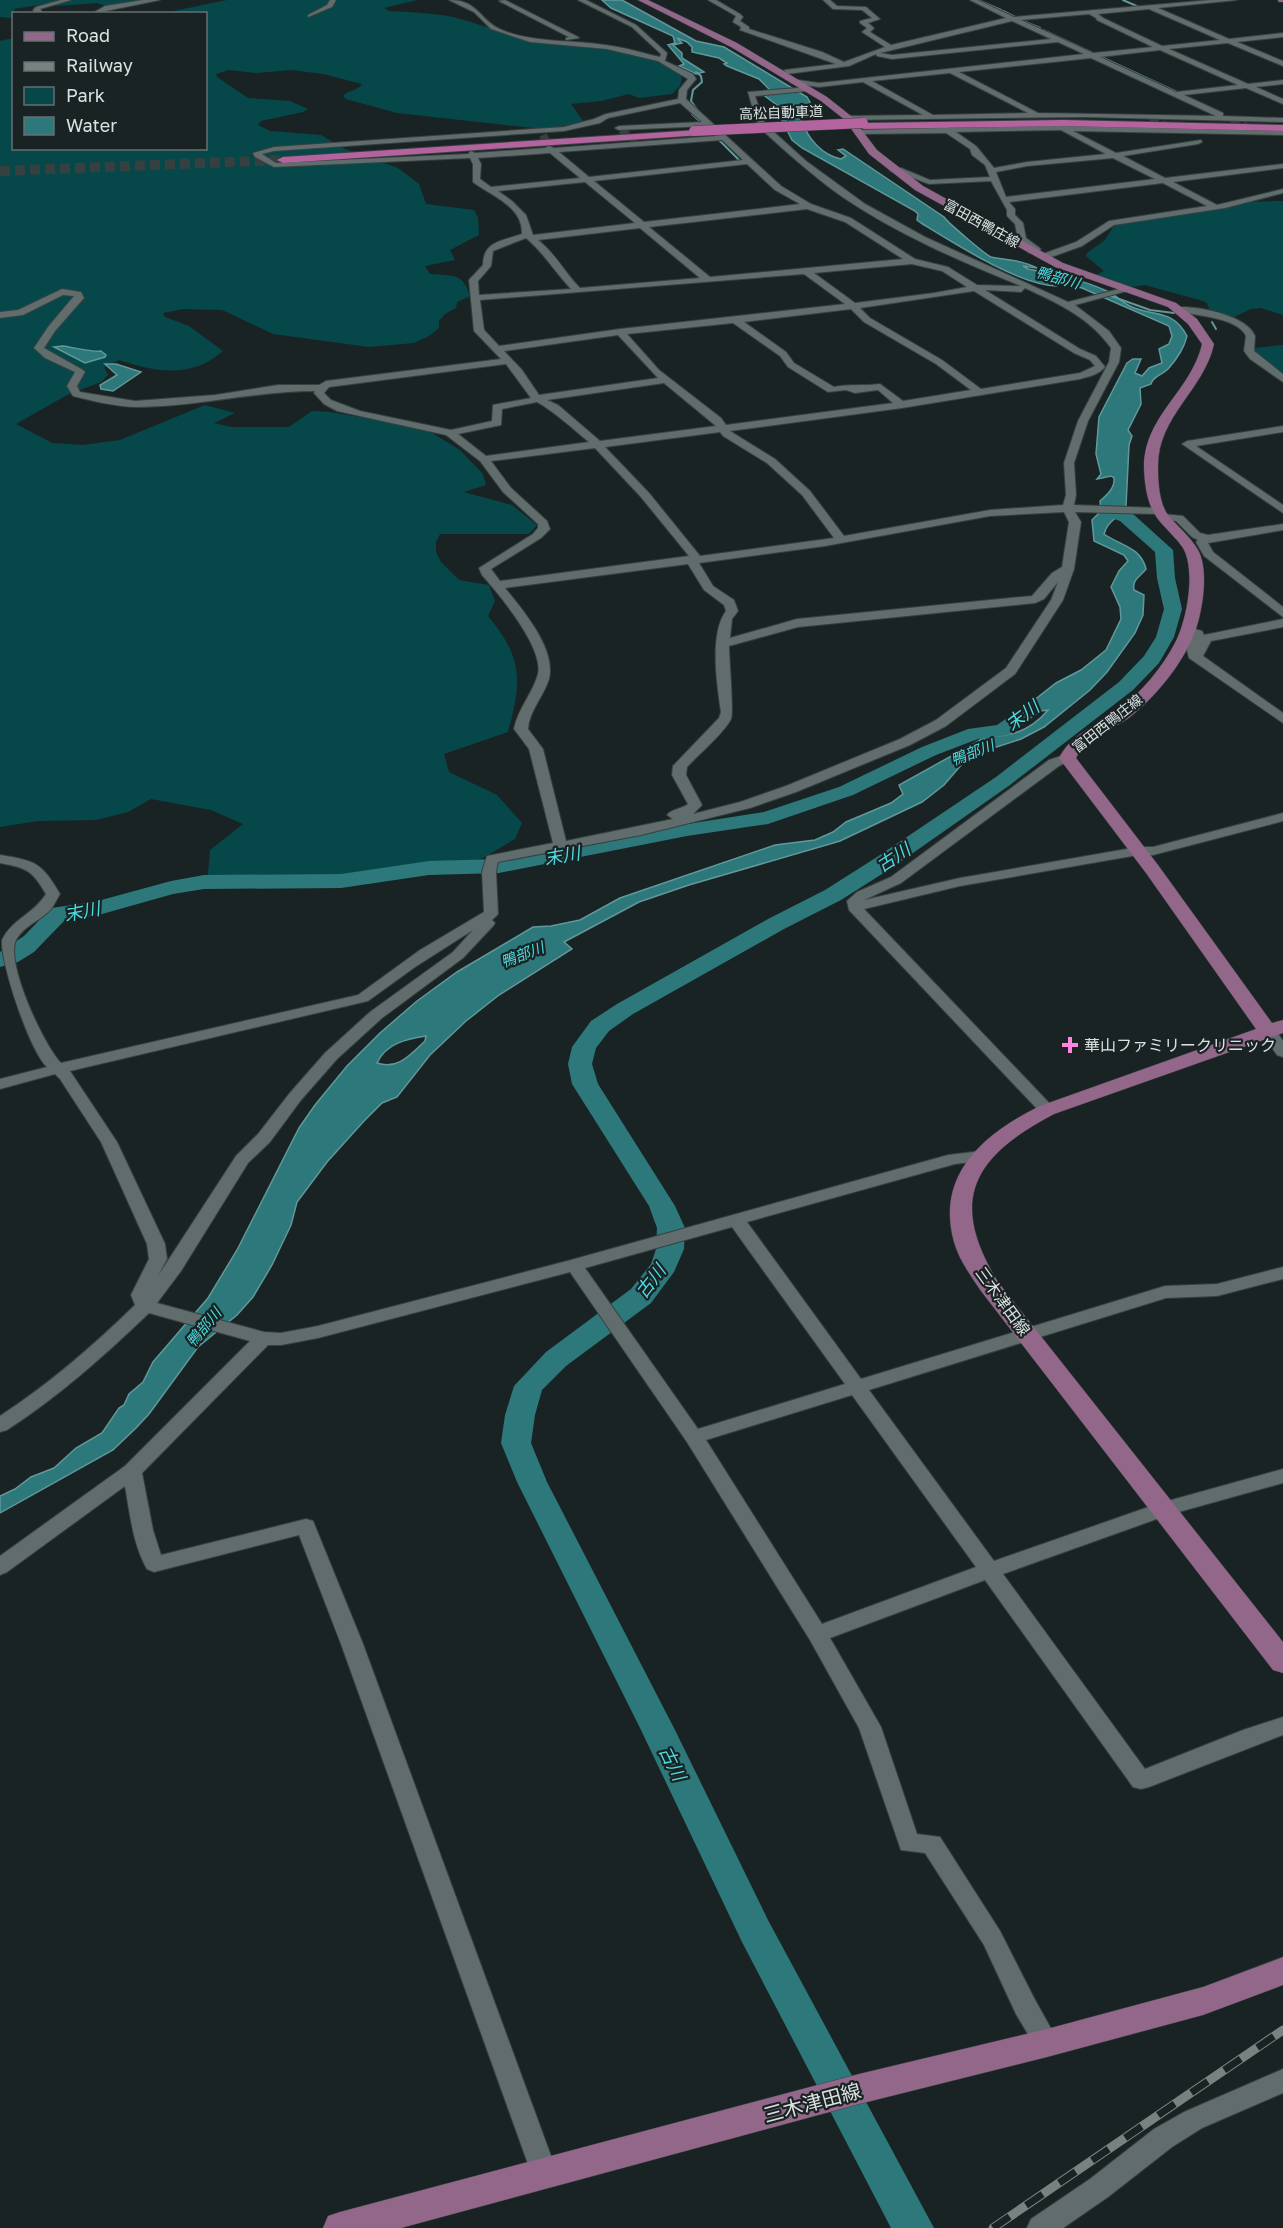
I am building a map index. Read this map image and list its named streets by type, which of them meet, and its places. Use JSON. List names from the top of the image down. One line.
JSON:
{"streets":{"highway":["高松自動車道"],"main road":["富田西鴨庄線","三木津田線"]},"crossings":[["高松自動車道","富田西鴨庄線"],["富田西鴨庄線","三木津田線"]],"water":["鴨部川","末川","古川"],"places":{"health":["華山ファミリークリニック"]},"legend":["Road","Railway","Park","Water"]}
